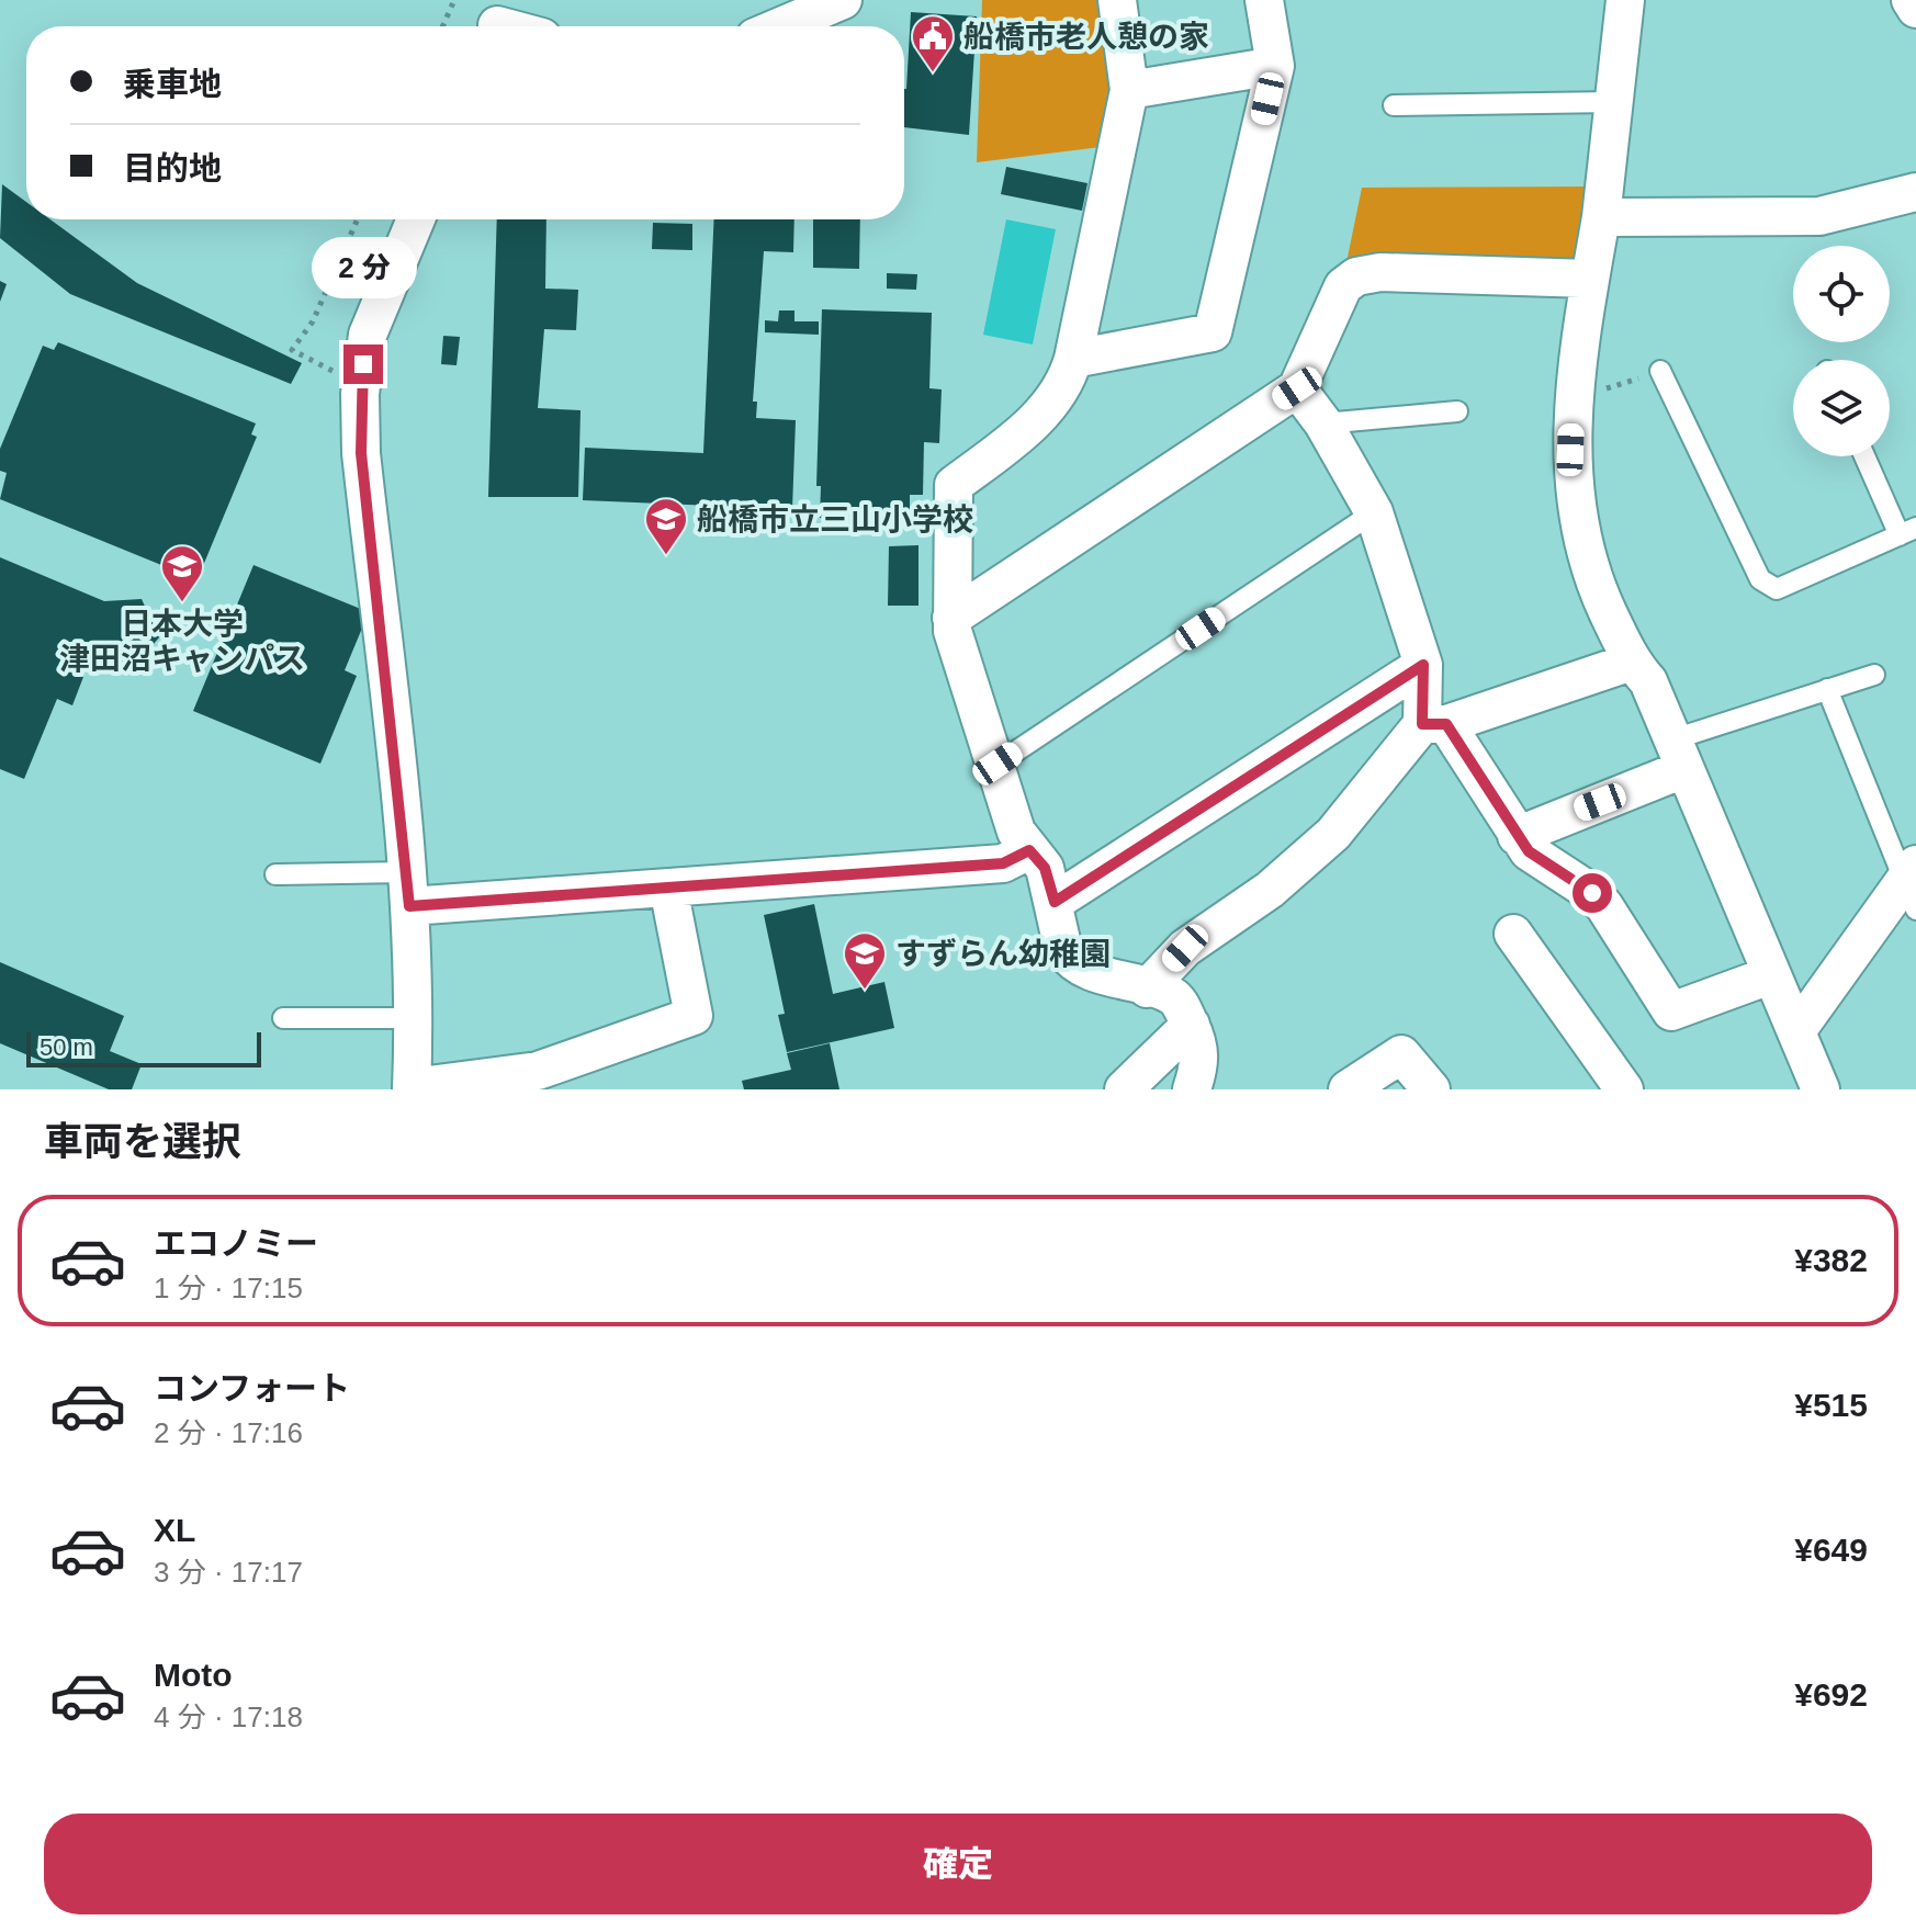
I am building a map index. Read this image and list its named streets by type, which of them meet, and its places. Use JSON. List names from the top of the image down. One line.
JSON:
{"places":{"public building":["船橋市老人憩の家"],"school or university":["船橋市立三山小学校","日本大学 津田沼キャンパス","すずらん幼稚園"]},"scale_bar":"50 m","page":{"banner":["乗車地","目的地"],"bubble":"2 分","scale":"50 m","heading":"車両を選択","list":[{"name":"エコノミー","note":"1 分 · 17:15","value":"¥382"},{"name":"コンフォート","note":"2 分 · 17:16","value":"¥515"},{"name":"XL","note":"3 分 · 17:17","value":"¥649"},{"name":"Moto","note":"4 分 · 17:18","value":"¥692"}],"buttons":"確定"}}
